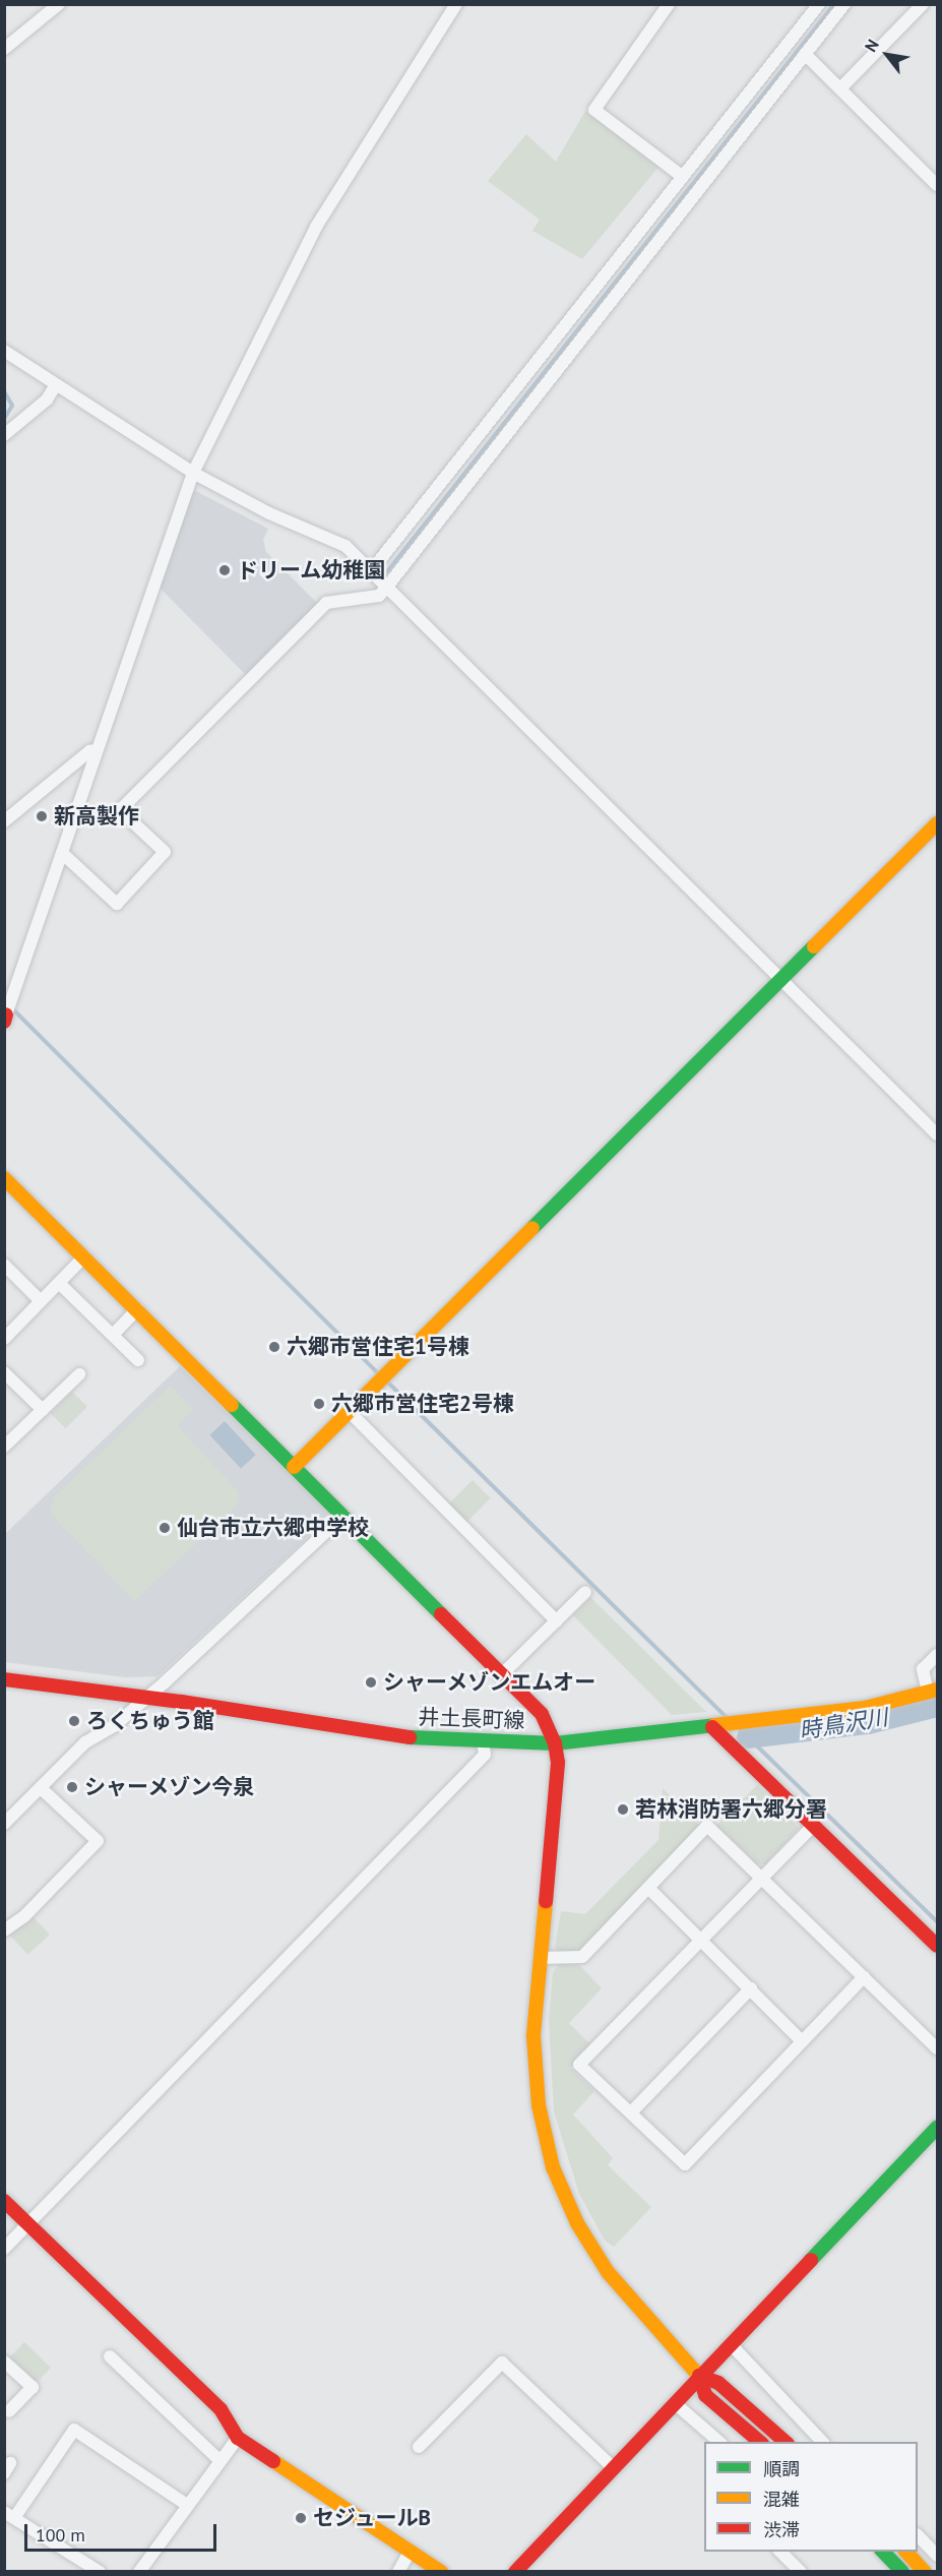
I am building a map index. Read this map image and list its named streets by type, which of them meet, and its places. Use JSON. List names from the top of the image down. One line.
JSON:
{"streets":{"main road":["井土長町線"]},"water":["時鳥沢川"],"places":["ドリーム幼稚園","新高製作","六郷市営住宅1号棟","六郷市営住宅2号棟","仙台市立六郷中学校","シャーメゾンエムオー","ろくちゅう館","シャーメゾン今泉","若林消防署六郷分署","セジュールB"],"legend":["順調","混雑","渋滞"],"scale_bar":"100 m","north":"top left"}
